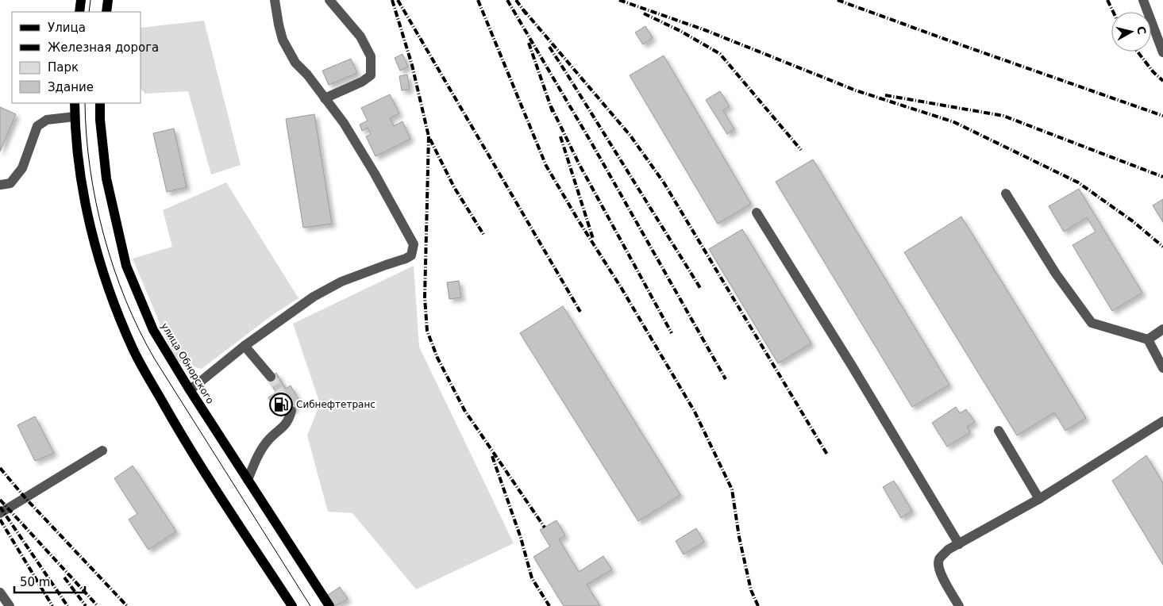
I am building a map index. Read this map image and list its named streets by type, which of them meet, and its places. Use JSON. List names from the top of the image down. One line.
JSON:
{"streets":{"main road":["улица Обнорского"]},"places":{"fuel station":["Сибнефтетранс"]},"legend":["Улица","Железная дорога","Парк","Здание"],"scale_bar":"50 m","north":"right"}
